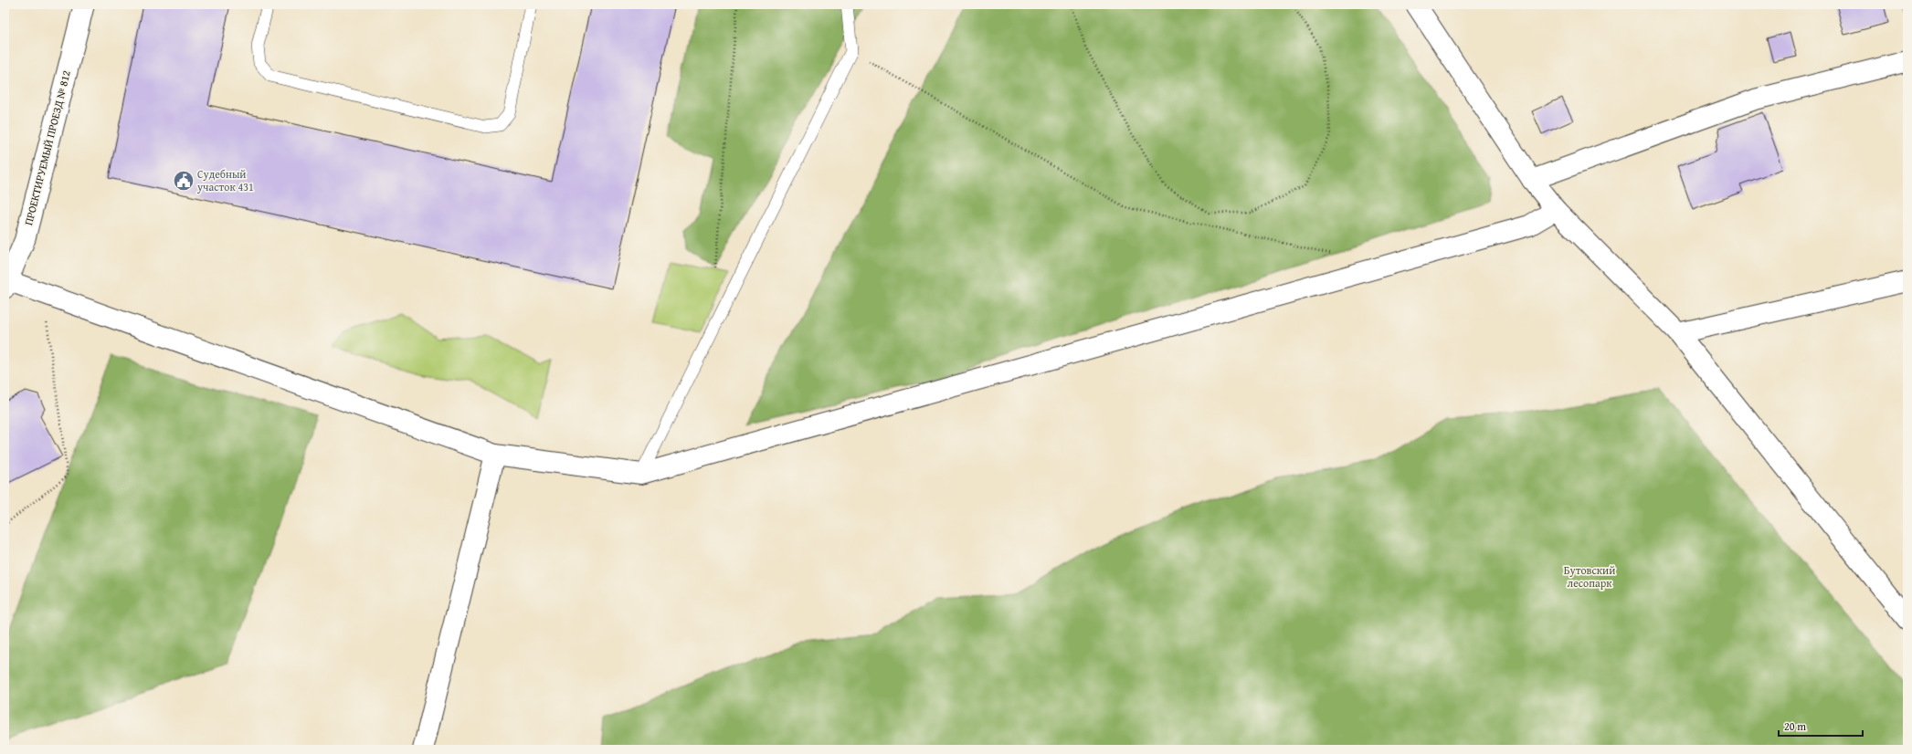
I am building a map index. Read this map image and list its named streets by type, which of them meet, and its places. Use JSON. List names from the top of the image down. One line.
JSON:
{"streets":{"street":["ПРОЕКТИРУЕМЫЙ ПРОЕЗД № 812"]},"parks":["Бутовский лесопарк"],"places":{"public building":["Судебный участок 431"]},"scale_bar":"20 m"}
